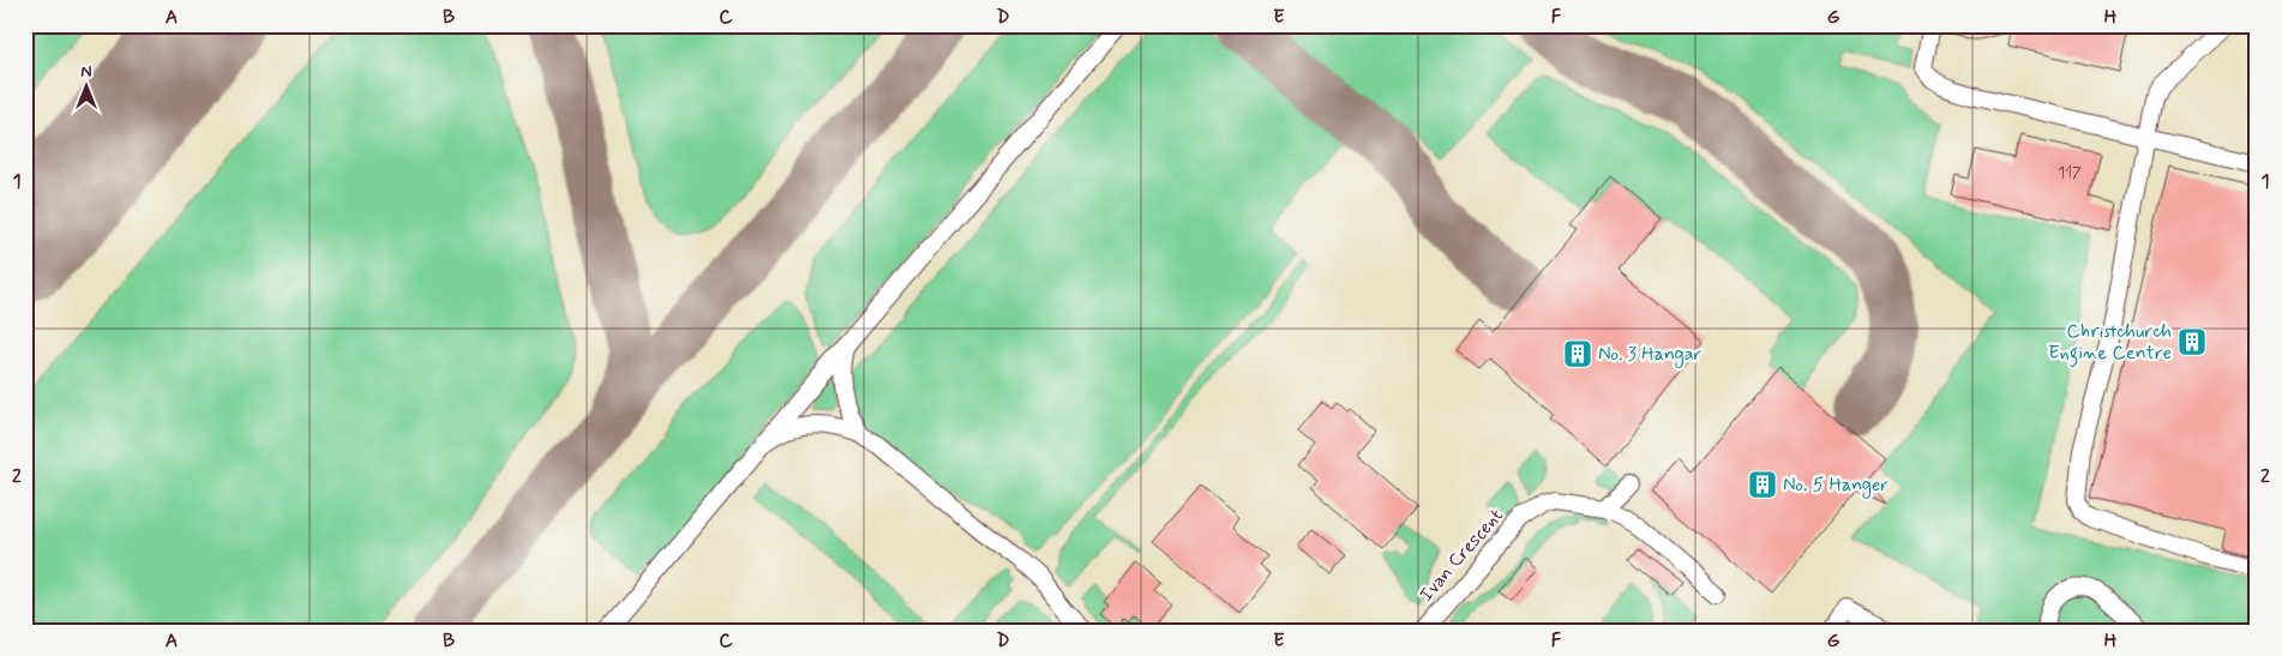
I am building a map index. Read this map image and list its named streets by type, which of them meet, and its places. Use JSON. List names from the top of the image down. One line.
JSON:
{"streets":{"street":["Ivan Crescent"]},"places":{"building":["Christchurch Engine Centre","No. 3 Hangar","No. 5 Hanger"]},"house_numbers":["117"],"north":"top","grid":{"columns":["A","B","C","D","E","F","G","H"],"rows":["1","2"]}}
